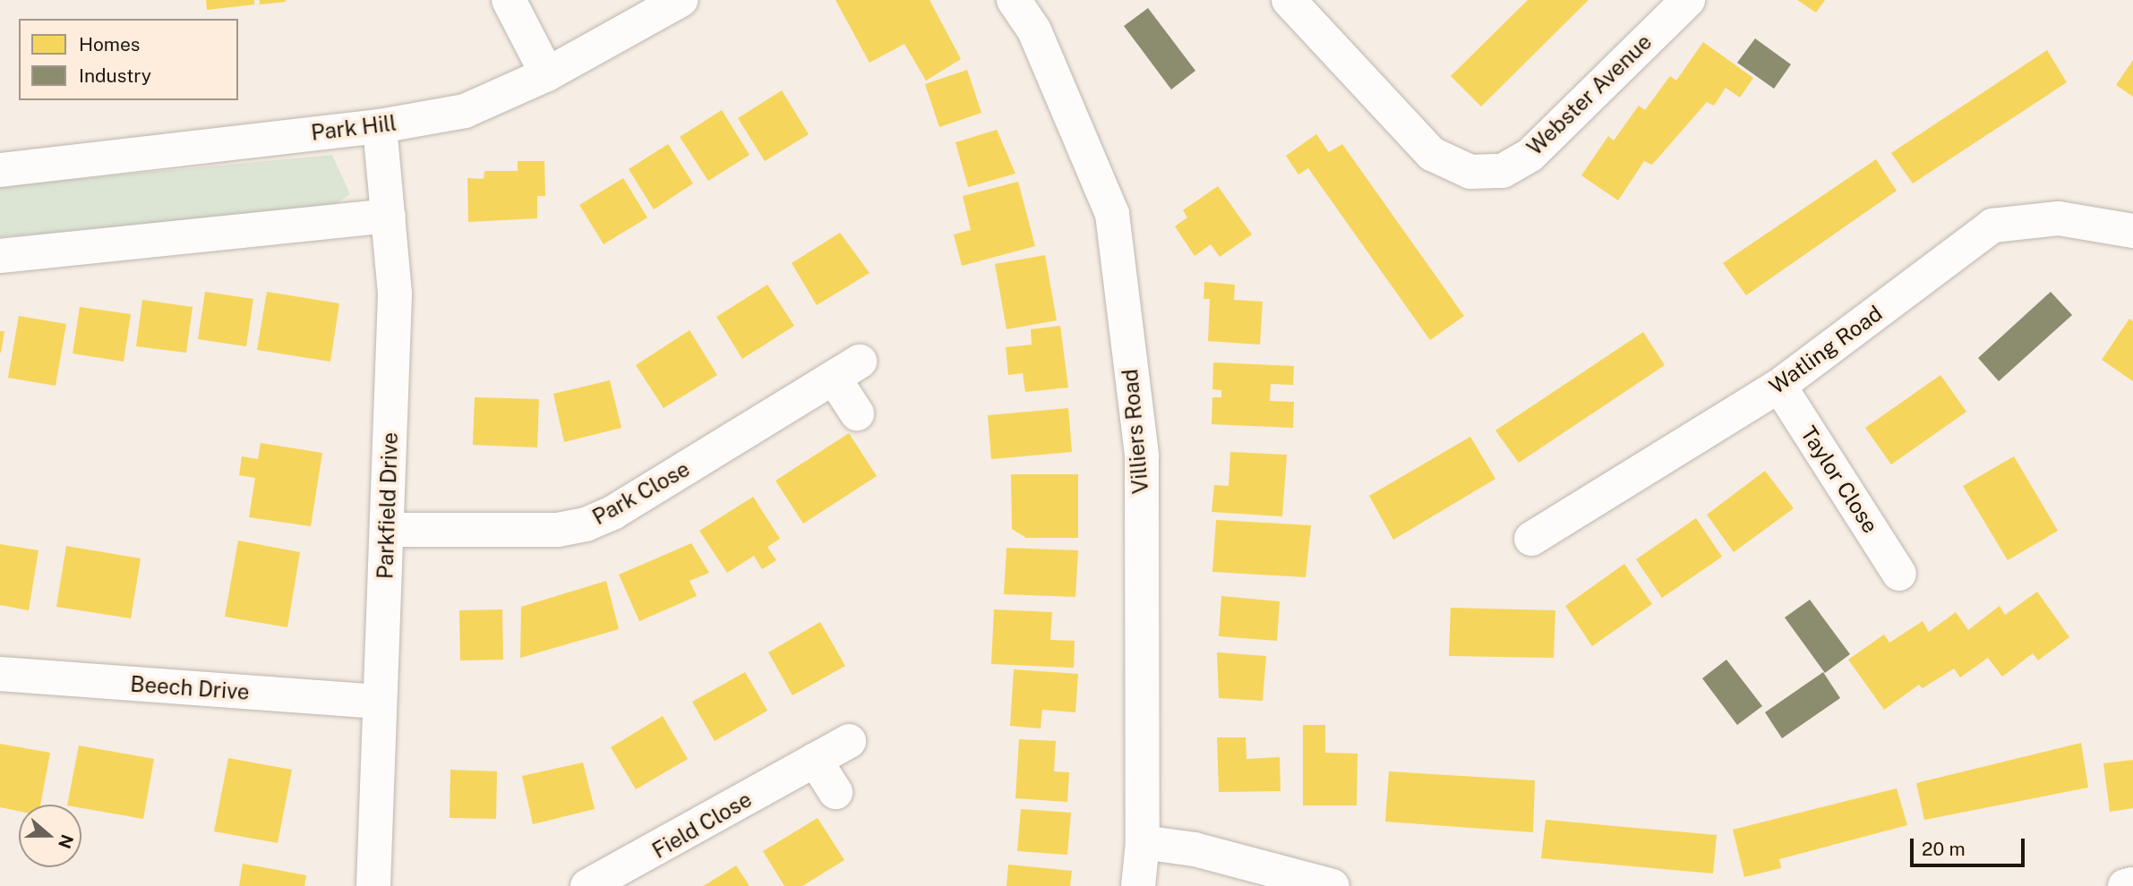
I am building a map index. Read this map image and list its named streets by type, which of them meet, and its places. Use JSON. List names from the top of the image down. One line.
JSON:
{"streets":{"street":["Webster Avenue","Park Hill","Watling Road","Villiers Road","Taylor Close","Park Close","Parkfield Drive","Beech Drive","Field Close"]},"crossings":[["Park Hill","Parkfield Drive"],["Watling Road","Taylor Close"],["Park Close","Parkfield Drive"],["Parkfield Drive","Beech Drive"]],"legend":["Homes","Industry"],"scale_bar":"20 m","north":"right"}
